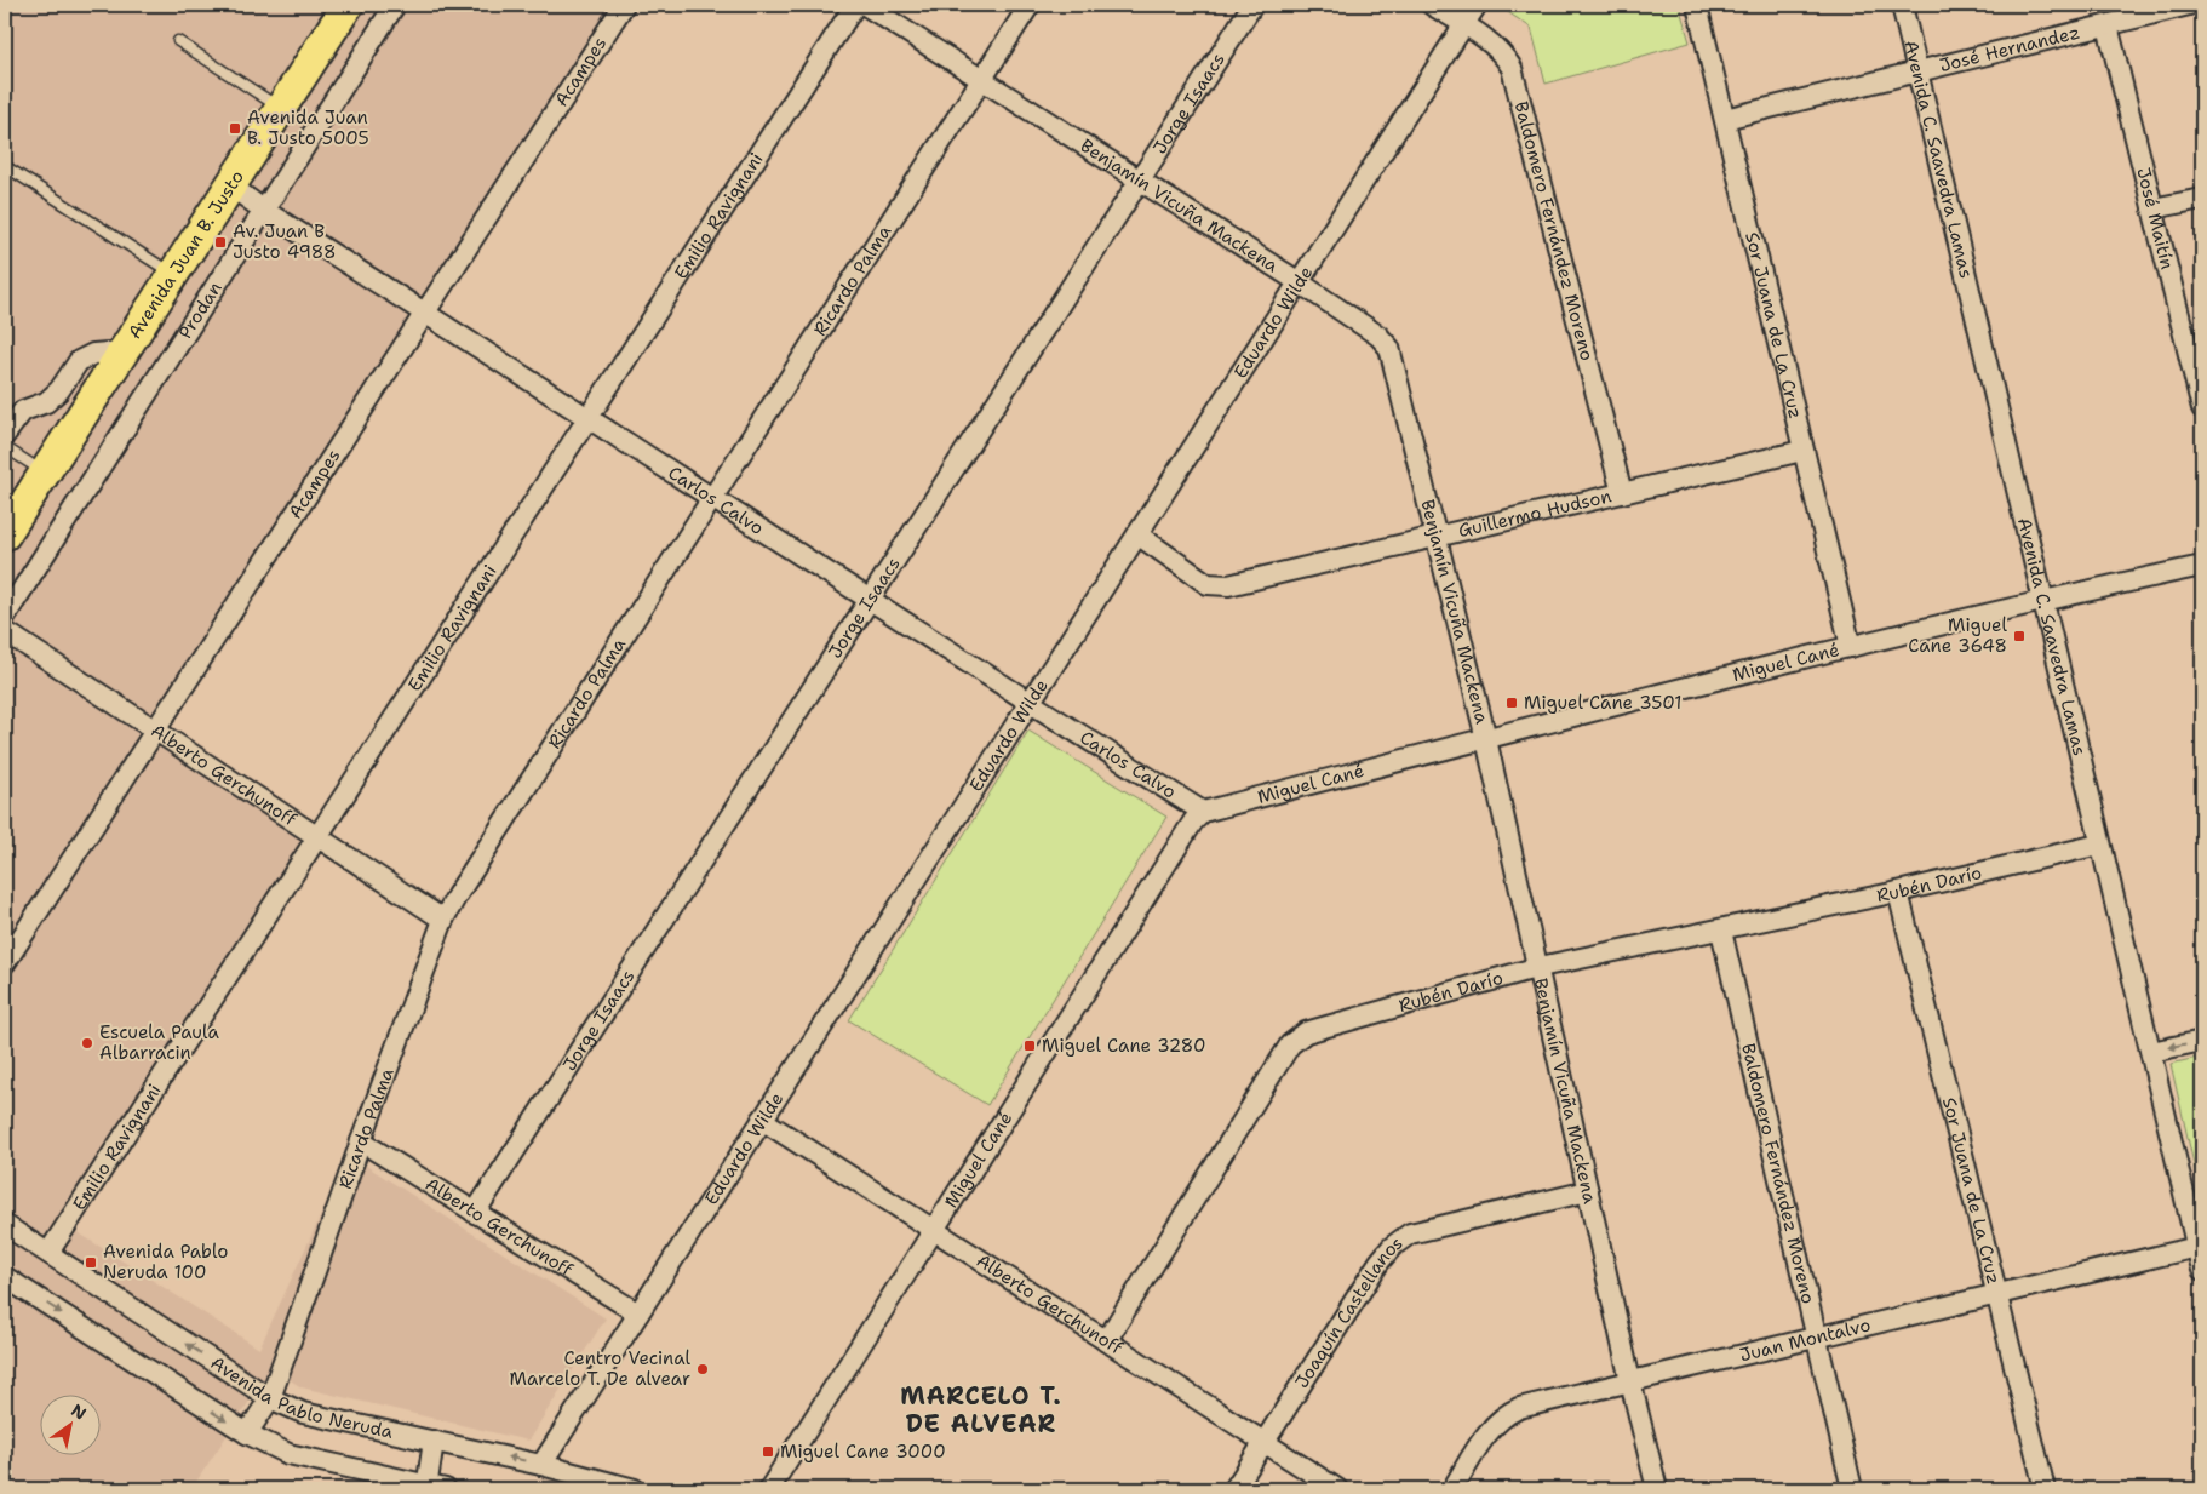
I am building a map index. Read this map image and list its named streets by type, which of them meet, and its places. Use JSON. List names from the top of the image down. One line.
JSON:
{"streets":{"main road":["Avenida Juan B. Justo"],"street":["José Hernandez","Acampes","Jorge Isaacs","Avenida C. Saavedra Lamas","Benjamín Vicuña Mackena","Emilio Ravignani","José Maitín","Baldomero Fernández Moreno","Ricardo Palma","Prodan","Eduardo Wilde","Sor Juana de La Cruz","Carlos Calvo","Guillermo Hudson","Miguel Cané","Alberto Gerchunoff","Rubén Darío","Joaquín Castellanos","Juan Montalvo","Avenida Pablo Neruda"]},"crossings":[["José Hernandez","Avenida C. Saavedra Lamas"],["José Hernandez","José Maitín"],["José Hernandez","Sor Juana de La Cruz"],["Acampes","Carlos Calvo"],["Acampes","Alberto Gerchunoff"],["Jorge Isaacs","Benjamín Vicuña Mackena"],["Jorge Isaacs","Carlos Calvo"],["Jorge Isaacs","Alberto Gerchunoff"],["Avenida C. Saavedra Lamas","Miguel Cané"],["Avenida C. Saavedra Lamas","Rubén Darío"],["Avenida C. Saavedra Lamas","Juan Montalvo"],["Benjamín Vicuña Mackena","Ricardo Palma"],["Benjamín Vicuña Mackena","Eduardo Wilde"],["Benjamín Vicuña Mackena","Guillermo Hudson"],["Benjamín Vicuña Mackena","Miguel Cané"],["Benjamín Vicuña Mackena","Rubén Darío"],["Benjamín Vicuña Mackena","Joaquín Castellanos"],["Benjamín Vicuña Mackena","Juan Montalvo"],["Emilio Ravignani","Carlos Calvo"],["Emilio Ravignani","Alberto Gerchunoff"],["Emilio Ravignani","Avenida Pablo Neruda"],["Baldomero Fernández Moreno","Eduardo Wilde"],["Baldomero Fernández Moreno","Guillermo Hudson"],["Baldomero Fernández Moreno","Rubén Darío"],["Baldomero Fernández Moreno","Juan Montalvo"],["Avenida Juan B. Justo","Carlos Calvo"],["Ricardo Palma","Carlos Calvo"],["Ricardo Palma","Alberto Gerchunoff"],["Ricardo Palma","Avenida Pablo Neruda"],["Prodan","Carlos Calvo"],["Eduardo Wilde","Carlos Calvo"],["Eduardo Wilde","Guillermo Hudson"],["Eduardo Wilde","Alberto Gerchunoff"],["Eduardo Wilde","Avenida Pablo Neruda"],["Sor Juana de La Cruz","Guillermo Hudson"],["Sor Juana de La Cruz","Miguel Cané"],["Sor Juana de La Cruz","Rubén Darío"],["Sor Juana de La Cruz","Juan Montalvo"],["Carlos Calvo","Miguel Cané"],["Miguel Cané","Alberto Gerchunoff"],["Alberto Gerchunoff","Rubén Darío"],["Alberto Gerchunoff","Joaquín Castellanos"]],"districts":["MARCELO T. DE ALVEAR"],"places":{"transit":["Avenida Juan B. Justo 5005","Av. Juan B Justo 4988","Miguel Cane 3648","Miguel Cane 3501","Miguel Cane 3280","Avenida Pablo Neruda 100","Miguel Cane 3000"],"other":["Escuela Paula Albarracin","Centro Vecinal Marcelo T. De alvear"]},"north":"top right"}
